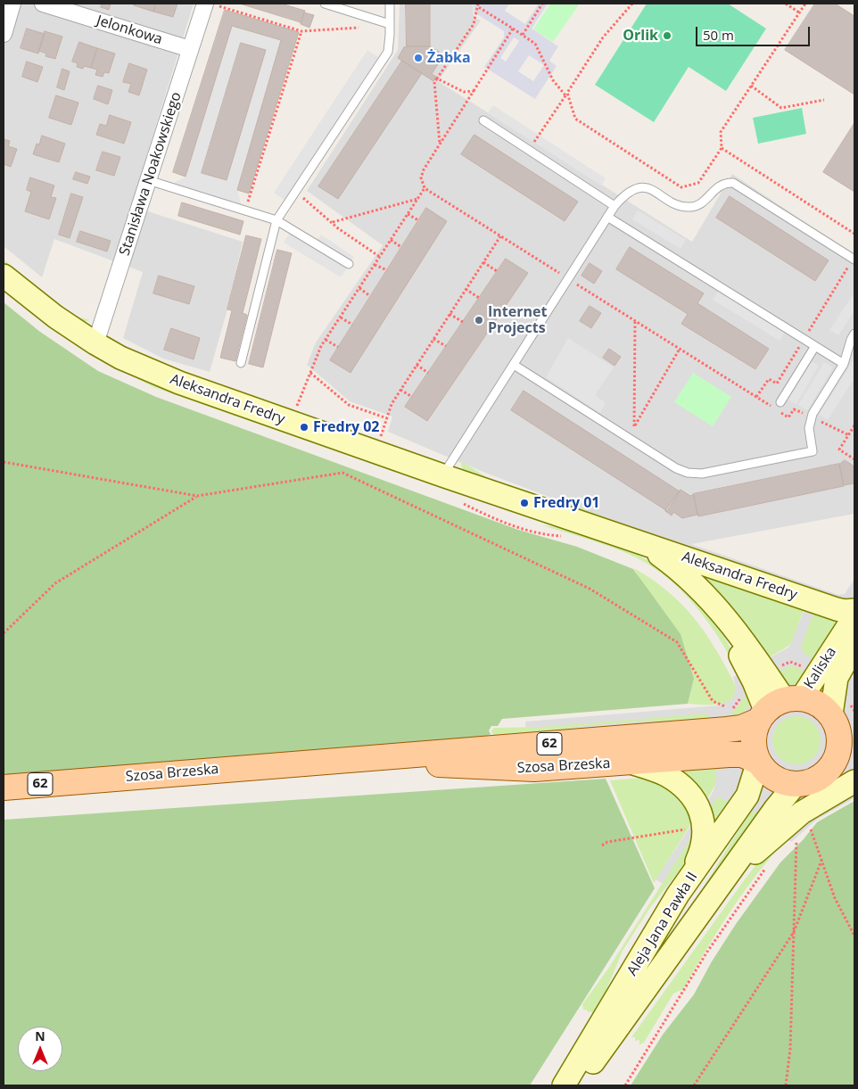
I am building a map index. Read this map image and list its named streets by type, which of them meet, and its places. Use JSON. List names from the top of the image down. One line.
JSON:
{"streets":{"main road":["62","Szosa Brzeska"],"street":["Jelonkowa","Stanisława Noakowskiego","Aleksandra Fredry","Kaliska","Aleja Jana Pawła II"]},"crossings":[["Jelonkowa","Stanisława Noakowskiego"],["Stanisława Noakowskiego","Aleksandra Fredry"],["Aleksandra Fredry","Kaliska"],["Aleksandra Fredry","62"],["Aleksandra Fredry","Szosa Brzeska"],["Aleksandra Fredry","Aleja Jana Pawła II"],["Kaliska","62"],["Kaliska","Szosa Brzeska"],["Kaliska","Aleja Jana Pawła II"],["62","Szosa Brzeska"],["62","Aleja Jana Pawła II"],["Szosa Brzeska","Aleja Jana Pawła II"]],"places":["Orlik","Żabka","Internet Projects","Fredry 02","Fredry 01"],"scale_bar":"50 m","north":"top"}
